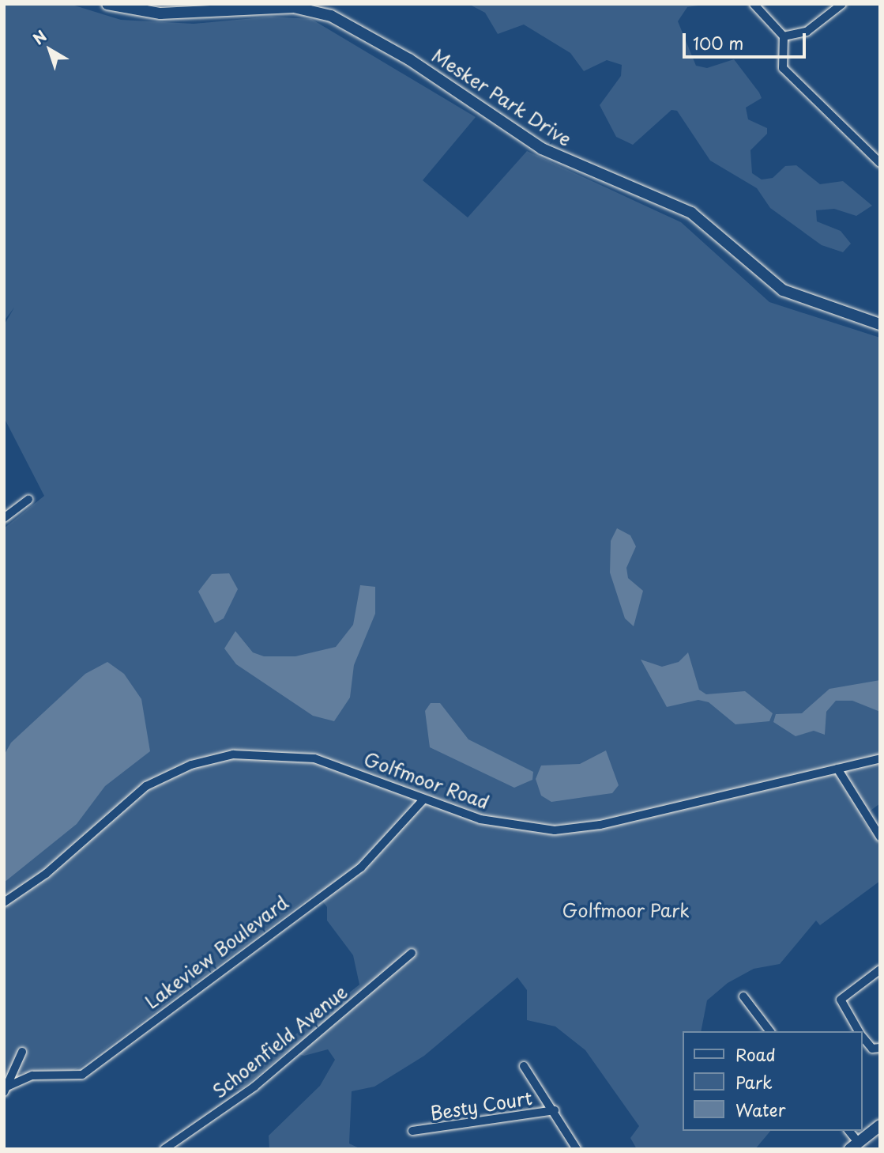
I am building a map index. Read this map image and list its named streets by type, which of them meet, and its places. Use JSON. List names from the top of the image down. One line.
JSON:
{"streets":{"street":["Mesker Park Drive","Golfmoor Road","Lakeview Boulevard","Schoenfield Avenue","Besty Court"]},"crossings":[["Golfmoor Road","Lakeview Boulevard"]],"parks":["Golfmoor Park"],"legend":["Road","Park","Water"],"scale_bar":"100 m","north":"top left"}
